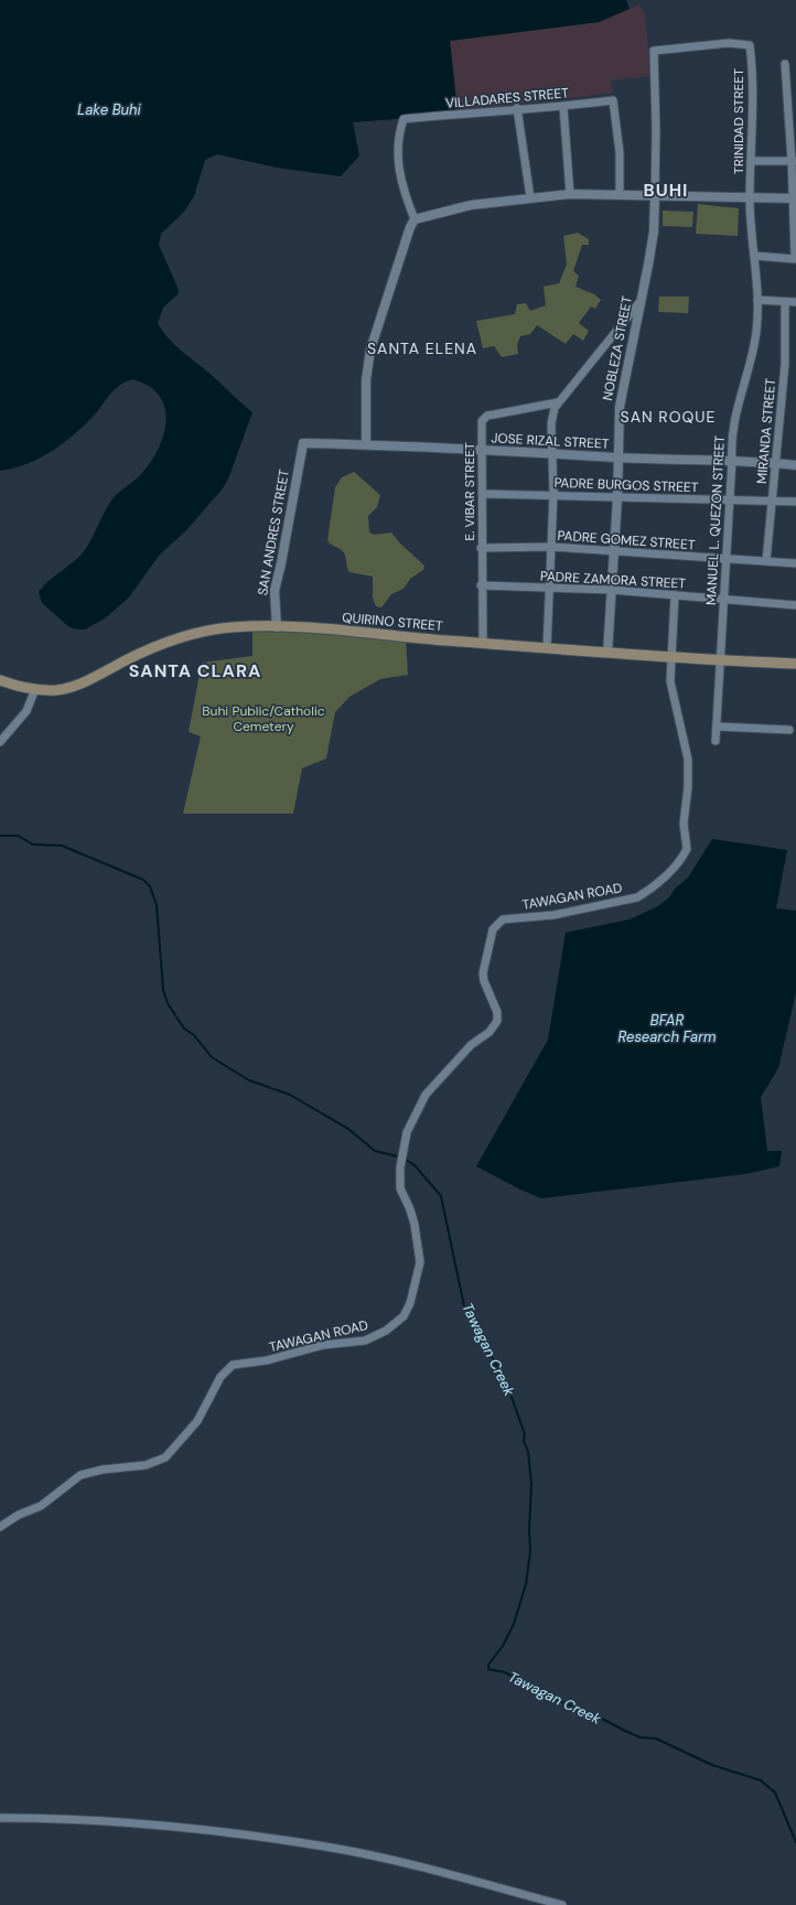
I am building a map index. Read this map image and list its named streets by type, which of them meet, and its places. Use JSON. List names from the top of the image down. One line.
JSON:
{"streets":{"main road":["QUIRINO STREET"],"street":["VILLADARES STREET","TRINIDAD STREET","NOBLEZA STREET","MIRANDA STREET","JOSE RIZAL STREET","PADRE BURGOS STREET","E. VIBAR STREET","MANUEL L. QUEZON STREET","SAN ANDRES STREET","PADRE GOMEZ STREET","PADRE ZAMORA STREET","TAWAGAN ROAD"]},"crossings":[["TRINIDAD STREET","NOBLEZA STREET"],["TRINIDAD STREET","MANUEL L. QUEZON STREET"],["NOBLEZA STREET","JOSE RIZAL STREET"],["NOBLEZA STREET","PADRE BURGOS STREET"],["NOBLEZA STREET","PADRE GOMEZ STREET"],["NOBLEZA STREET","PADRE ZAMORA STREET"],["NOBLEZA STREET","QUIRINO STREET"],["MIRANDA STREET","JOSE RIZAL STREET"],["MIRANDA STREET","PADRE BURGOS STREET"],["MIRANDA STREET","PADRE GOMEZ STREET"],["JOSE RIZAL STREET","E. VIBAR STREET"],["JOSE RIZAL STREET","MANUEL L. QUEZON STREET"],["JOSE RIZAL STREET","SAN ANDRES STREET"],["PADRE BURGOS STREET","E. VIBAR STREET"],["PADRE BURGOS STREET","MANUEL L. QUEZON STREET"],["E. VIBAR STREET","PADRE GOMEZ STREET"],["E. VIBAR STREET","PADRE ZAMORA STREET"],["E. VIBAR STREET","QUIRINO STREET"],["MANUEL L. QUEZON STREET","PADRE GOMEZ STREET"],["MANUEL L. QUEZON STREET","PADRE ZAMORA STREET"],["MANUEL L. QUEZON STREET","QUIRINO STREET"],["SAN ANDRES STREET","QUIRINO STREET"],["PADRE ZAMORA STREET","TAWAGAN ROAD"],["QUIRINO STREET","TAWAGAN ROAD"]],"districts":["BUHI","SANTA ELENA","SAN ROQUE","SANTA CLARA"],"water":["Lake Buhi","BFAR Research Farm","Tawagan Creek"],"parks":["Buhi Public/Catholic Cemetery"]}
